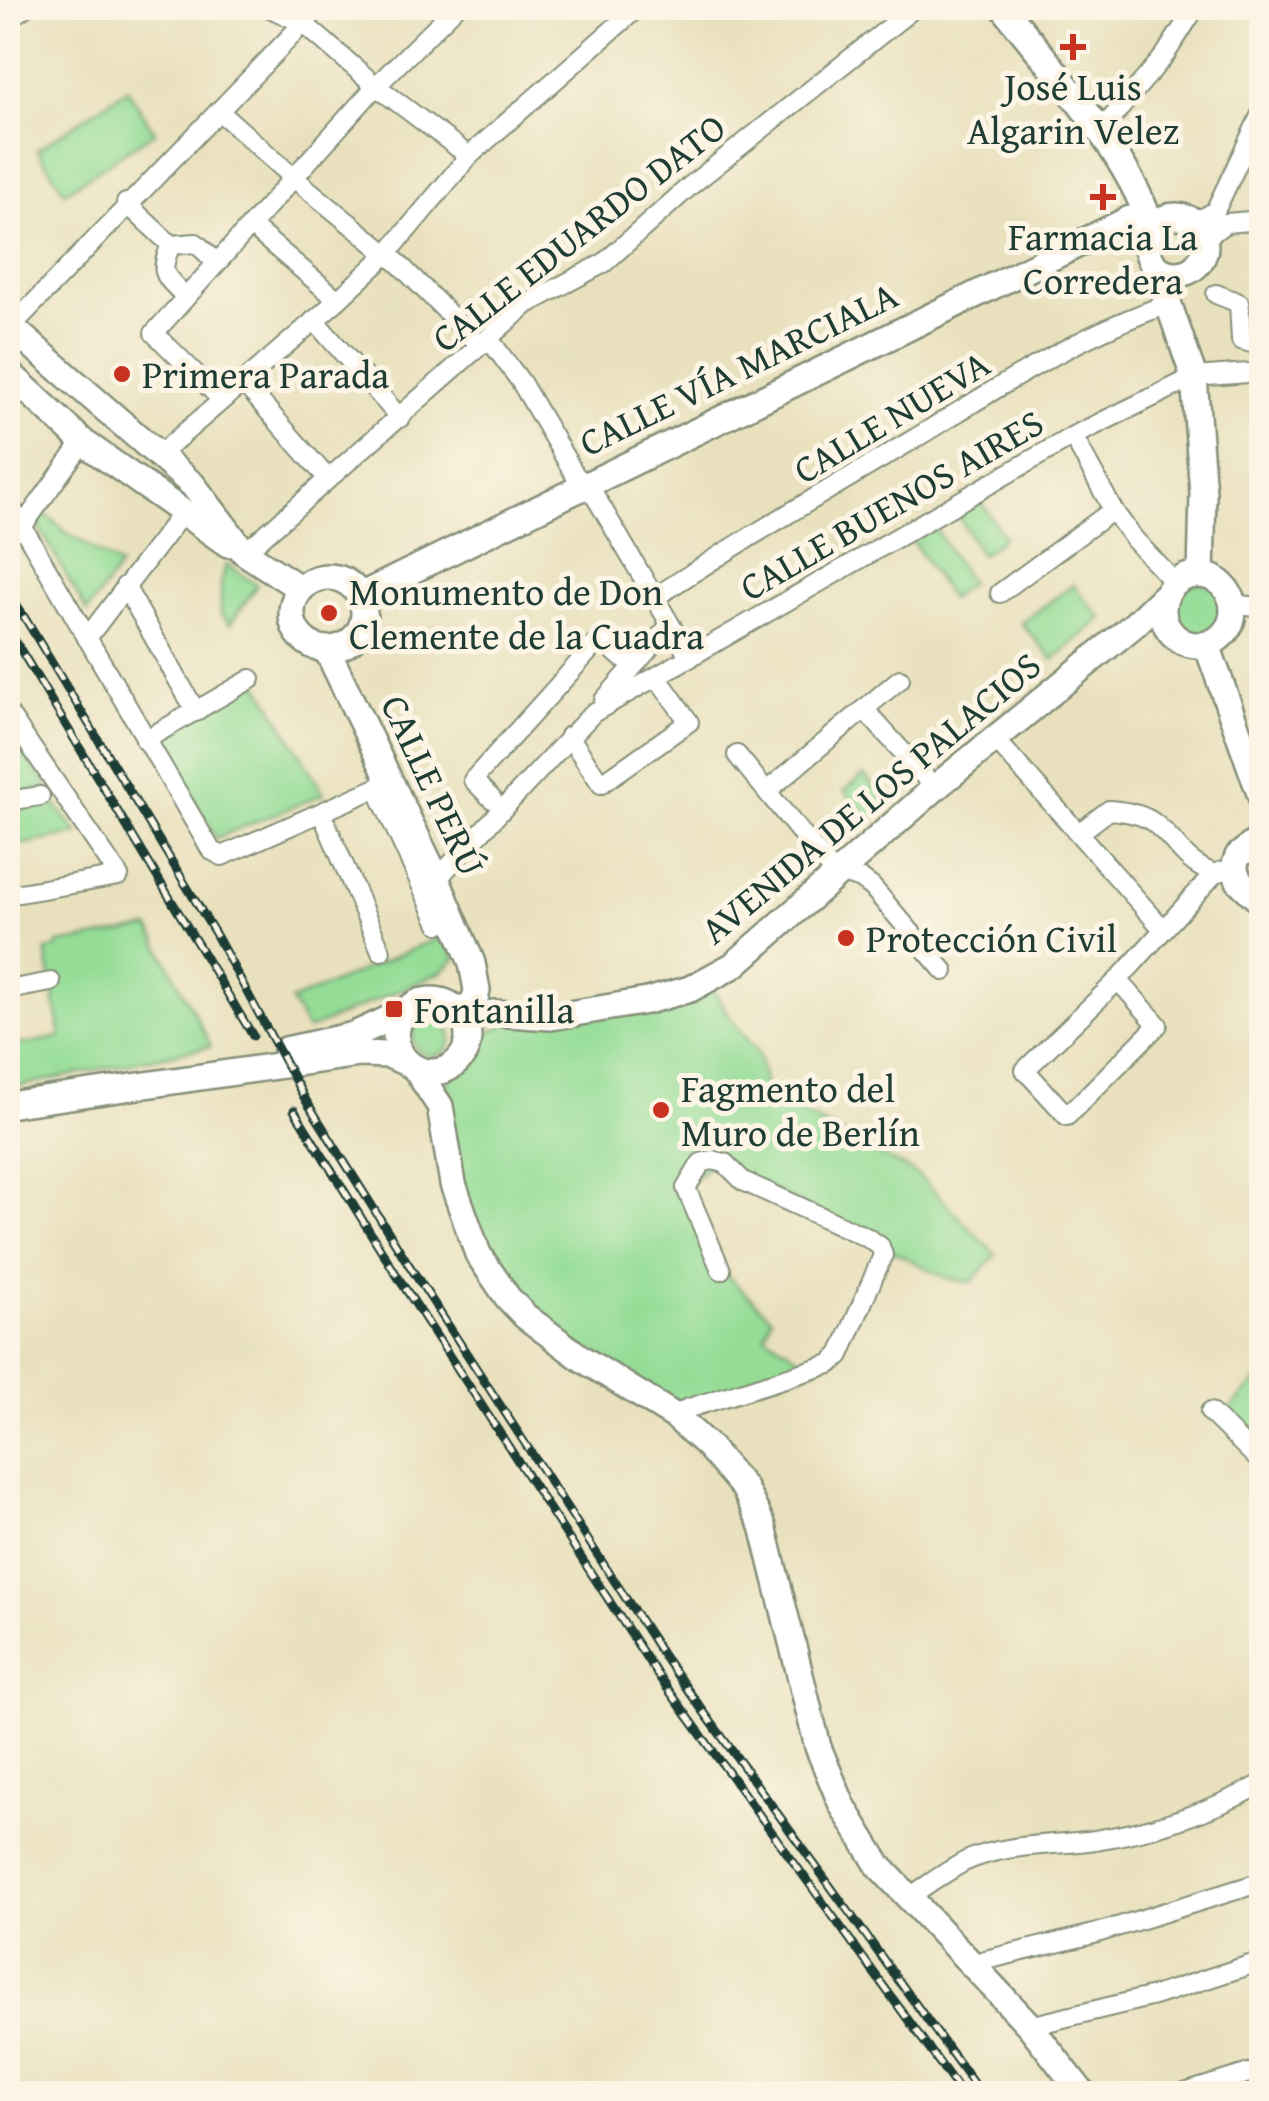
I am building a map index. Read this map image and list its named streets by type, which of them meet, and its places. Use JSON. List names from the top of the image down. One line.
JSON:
{"streets":{"street":["CALLE EDUARDO DATO","CALLE VÍA MARCIALA","CALLE NUEVA","CALLE BUENOS AIRES","CALLE PERÚ","AVENIDA DE LOS PALACIOS"]},"crossings":[["CALLE VÍA MARCIALA","CALLE PERÚ"]],"places":{"health":["José Luis Algarin Velez","Farmacia La Corredera"],"other":["Primera Parada","Monumento de Don Clemente de la Cuadra","Protección Civil","Fagmento del Muro de Berlín"],"transit":["Fontanilla"]}}
